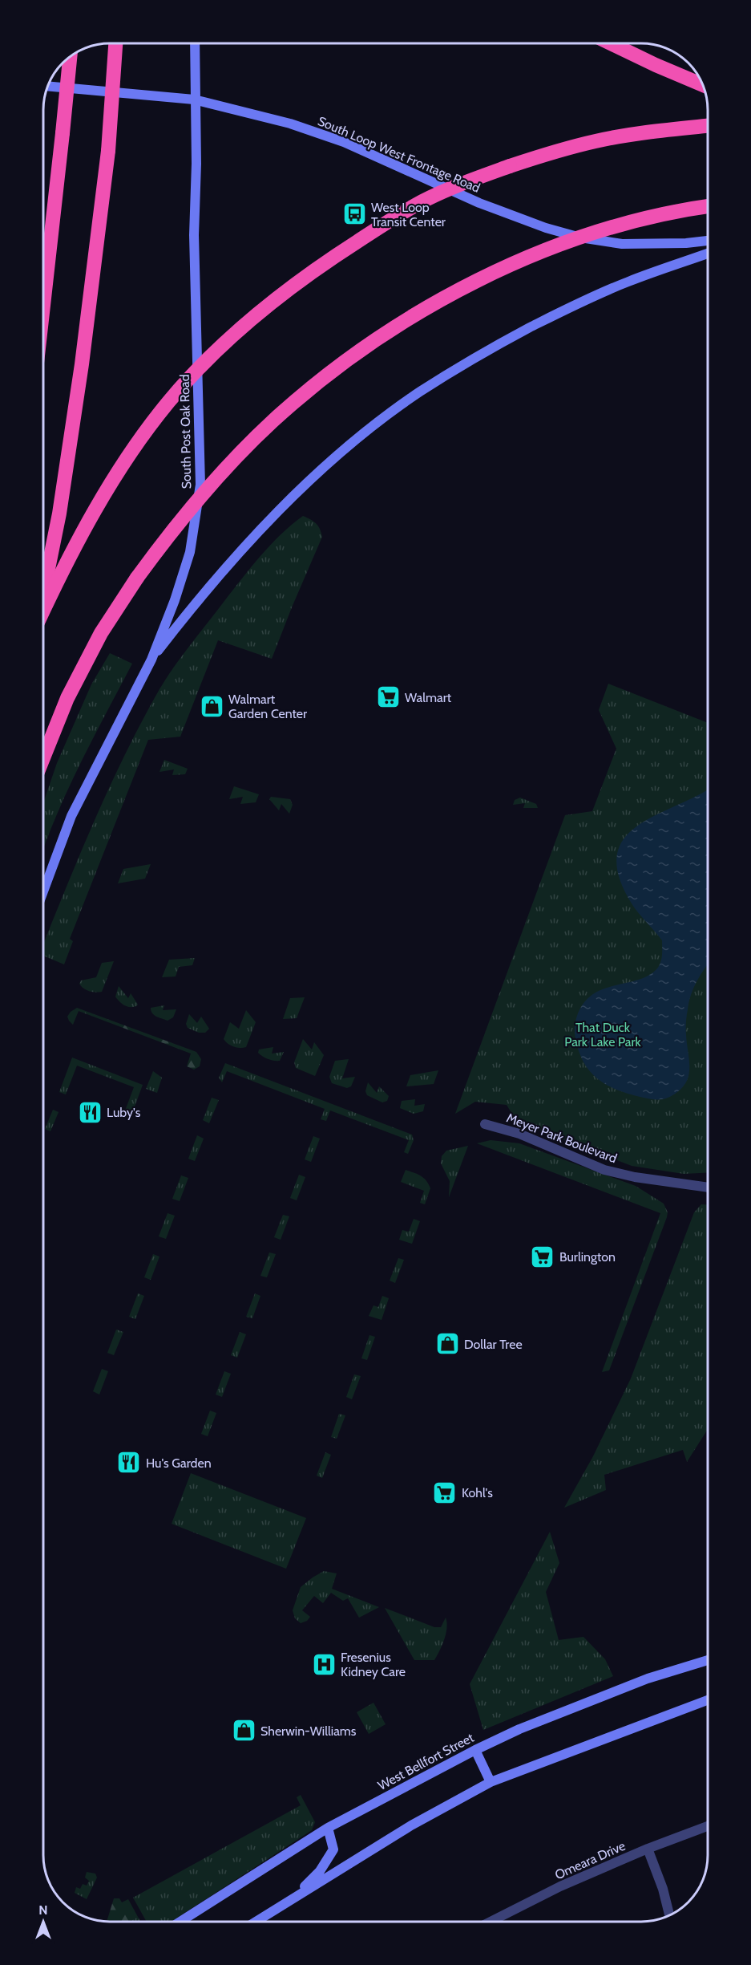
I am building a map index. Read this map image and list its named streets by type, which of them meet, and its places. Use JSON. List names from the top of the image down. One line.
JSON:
{"streets":{"main road":["South Loop West Frontage Road","South Post Oak Road","West Bellfort Street"],"street":["Meyer Park Boulevard","Omeara Drive"]},"crossings":[["South Loop West Frontage Road","South Post Oak Road"]],"parks":["That Duck Park Lake Park"],"places":{"bus stop":["West Loop Transit Center"],"supermarket":["Walmart","Burlington","Kohl's"],"shop":["Walmart Garden Center","Dollar Tree","Sherwin-Williams"],"restaurant":["Luby's","Hu's Garden"],"hospital":["Fresenius Kidney Care"]},"north":"top"}
